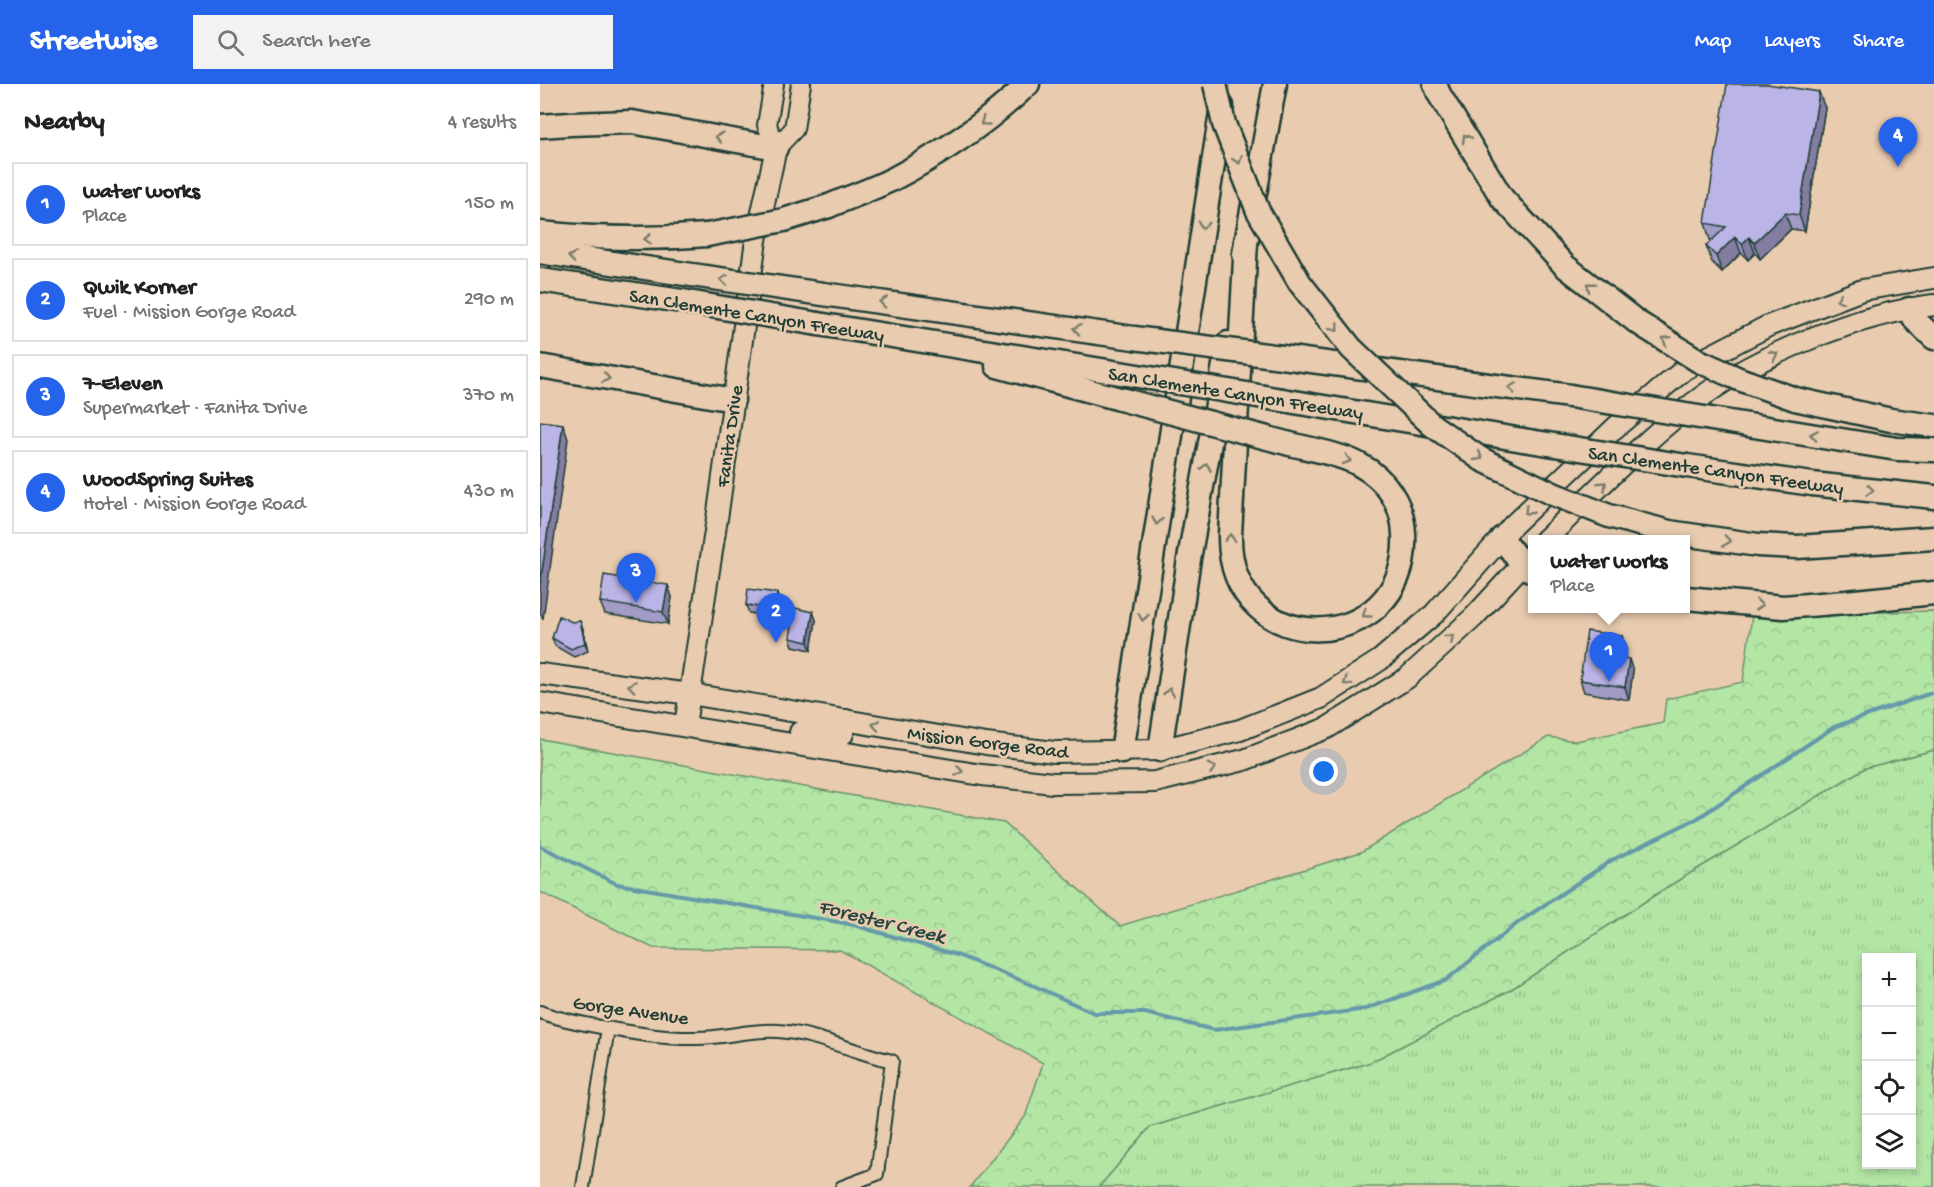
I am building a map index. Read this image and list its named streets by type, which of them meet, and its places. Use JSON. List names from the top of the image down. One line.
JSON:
{"streets":{"highway":["San Clemente Canyon Freeway"],"main road":["Fanita Drive","Mission Gorge Road"],"street":["Gorge Avenue"]},"crossings":[["Fanita Drive","Mission Gorge Road"]],"water":["Forester Creek"],"page":{"header":"Streetwise","search":"Search here","nav":["Map","Layers","Share"],"heading":["Nearby","4 results"],"pins":["4","3","2","1"],"list":[{"mark":"1","name":"water works","note":"Place","value":"150 m"},{"mark":"2","name":"Qwik Korner","note":"Fuel · Mission Gorge Road","value":"290 m"},{"mark":"3","name":"7-Eleven","note":"Supermarket · Fanita Drive","value":"370 m"},{"mark":"4","name":"WoodSpring Suites","note":"Hotel · Mission Gorge Road","value":"430 m"}],"popup":["water works","Place"],"map_buttons":["+","−"]}}
